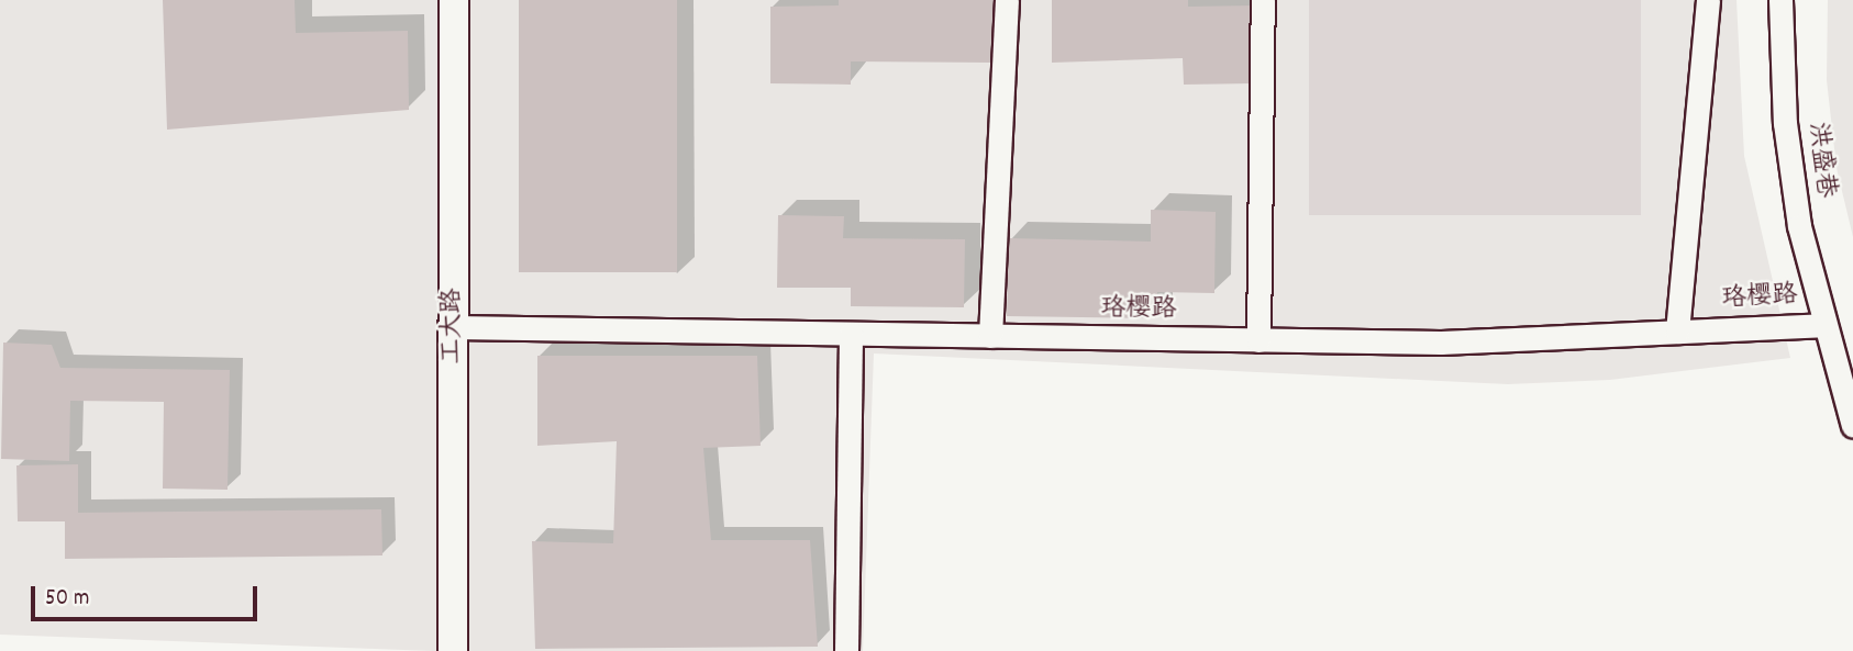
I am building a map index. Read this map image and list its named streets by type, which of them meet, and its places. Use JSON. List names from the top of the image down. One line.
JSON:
{"streets":{"street":["洪盛巷","珞樱路","工大路"]},"crossings":[["洪盛巷","珞樱路"],["珞樱路","工大路"]],"scale_bar":"50 m"}
